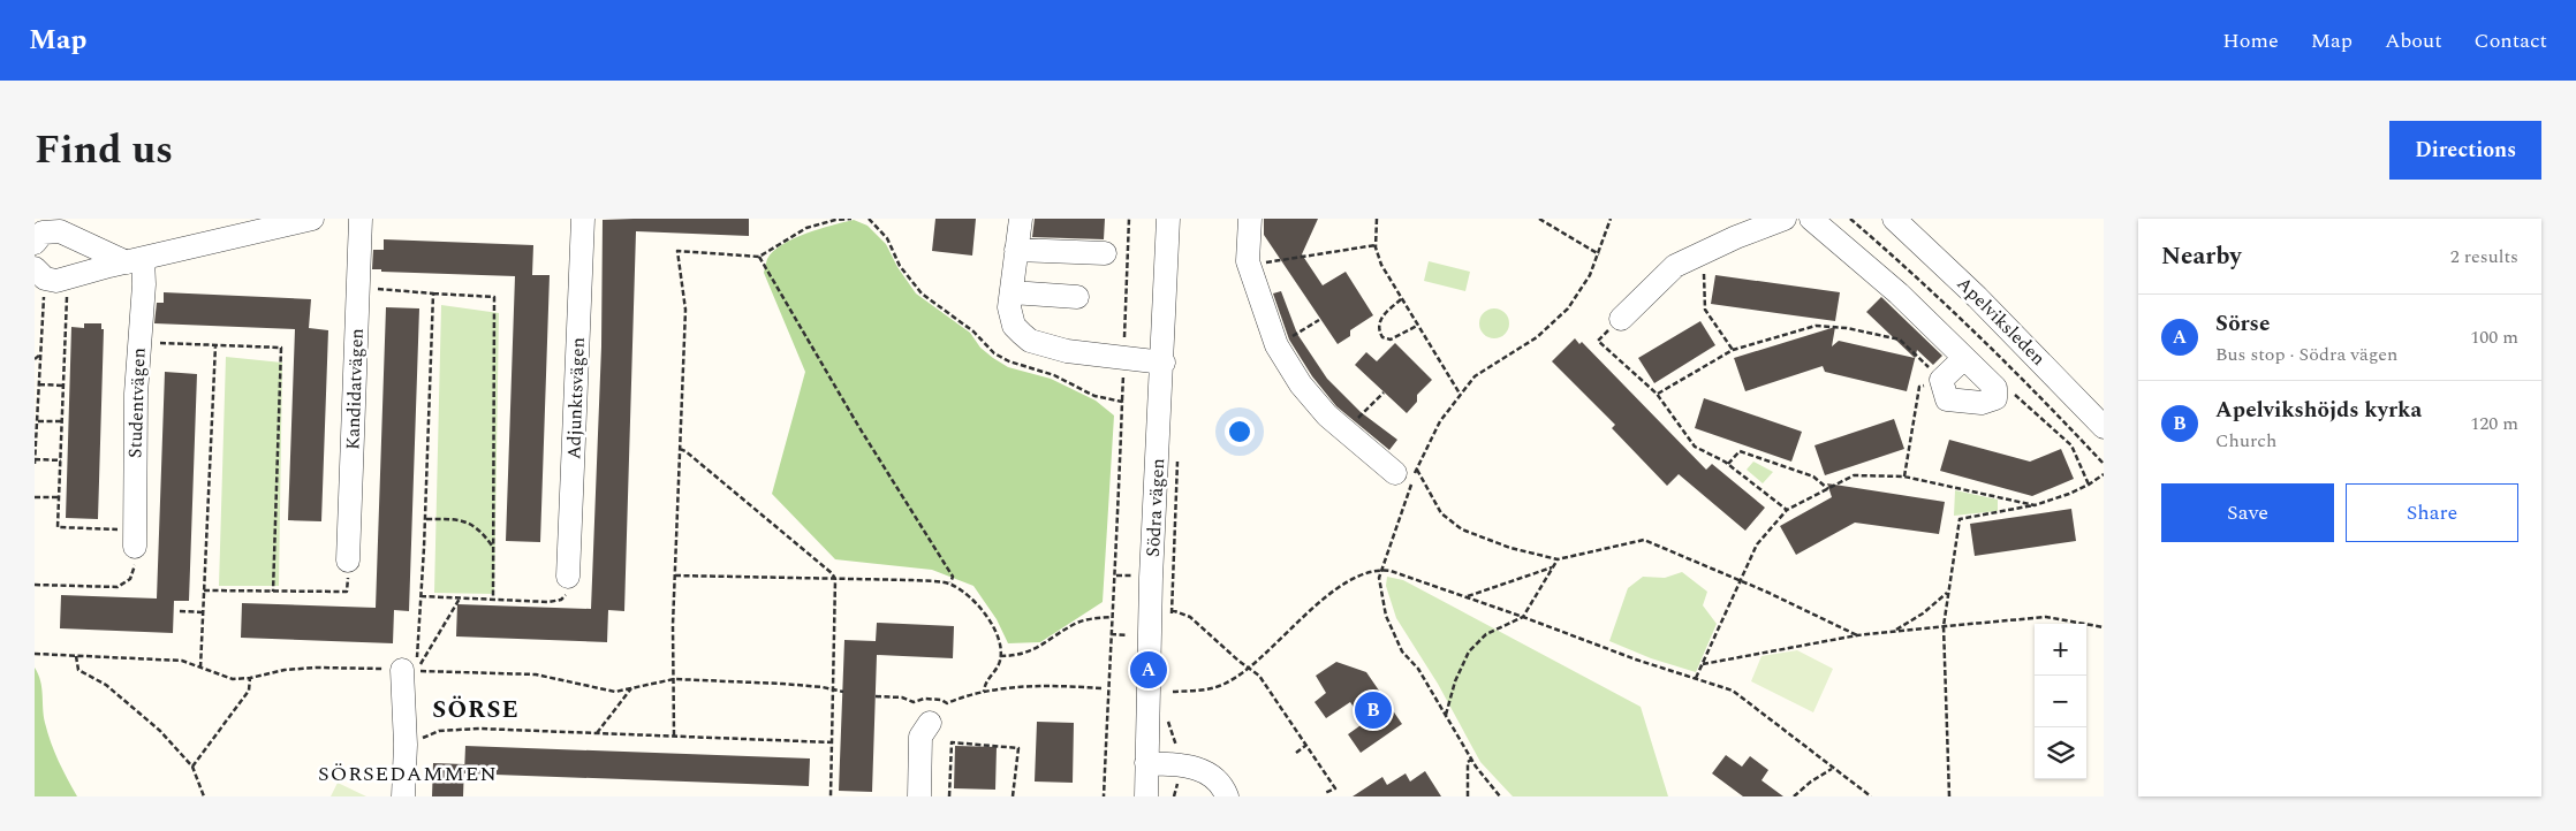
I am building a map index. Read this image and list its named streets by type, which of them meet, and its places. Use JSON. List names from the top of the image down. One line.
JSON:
{"streets":{"street":["Apelviksleden","Kandidatvägen","Adjunktsvägen","Studentvägen","Södra vägen"]},"districts":["SÖRSE","SÖRSEDAMMEN"],"page":{"header":"Map","nav":["Home","Map","About","Contact"],"title":"Find us","buttons":["Directions",["Save","Share"]],"heading":["Nearby","2 results"],"list":[{"mark":"A","name":"Sörse","note":"Bus stop · Södra vägen","value":"100 m"},{"mark":"B","name":"Apelvikshöjds kyrka","note":"Church","value":"120 m"}],"map_buttons":["+","−"],"pins":["A","B"]}}
